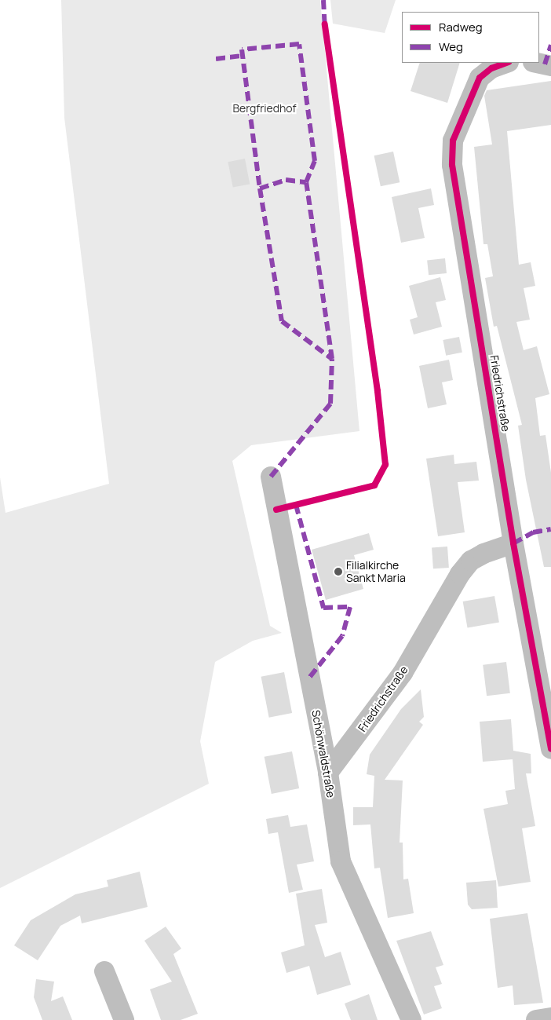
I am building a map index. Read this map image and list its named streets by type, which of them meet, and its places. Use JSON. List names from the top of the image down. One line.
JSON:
{"streets":{"street":["Friedrichstraße","Schönwaldstraße"]},"crossings":[["Friedrichstraße","Schönwaldstraße"]],"parks":["Bergfriedhof"],"places":["Filialkirche Sankt Maria"],"legend":["Radweg","Weg"]}
